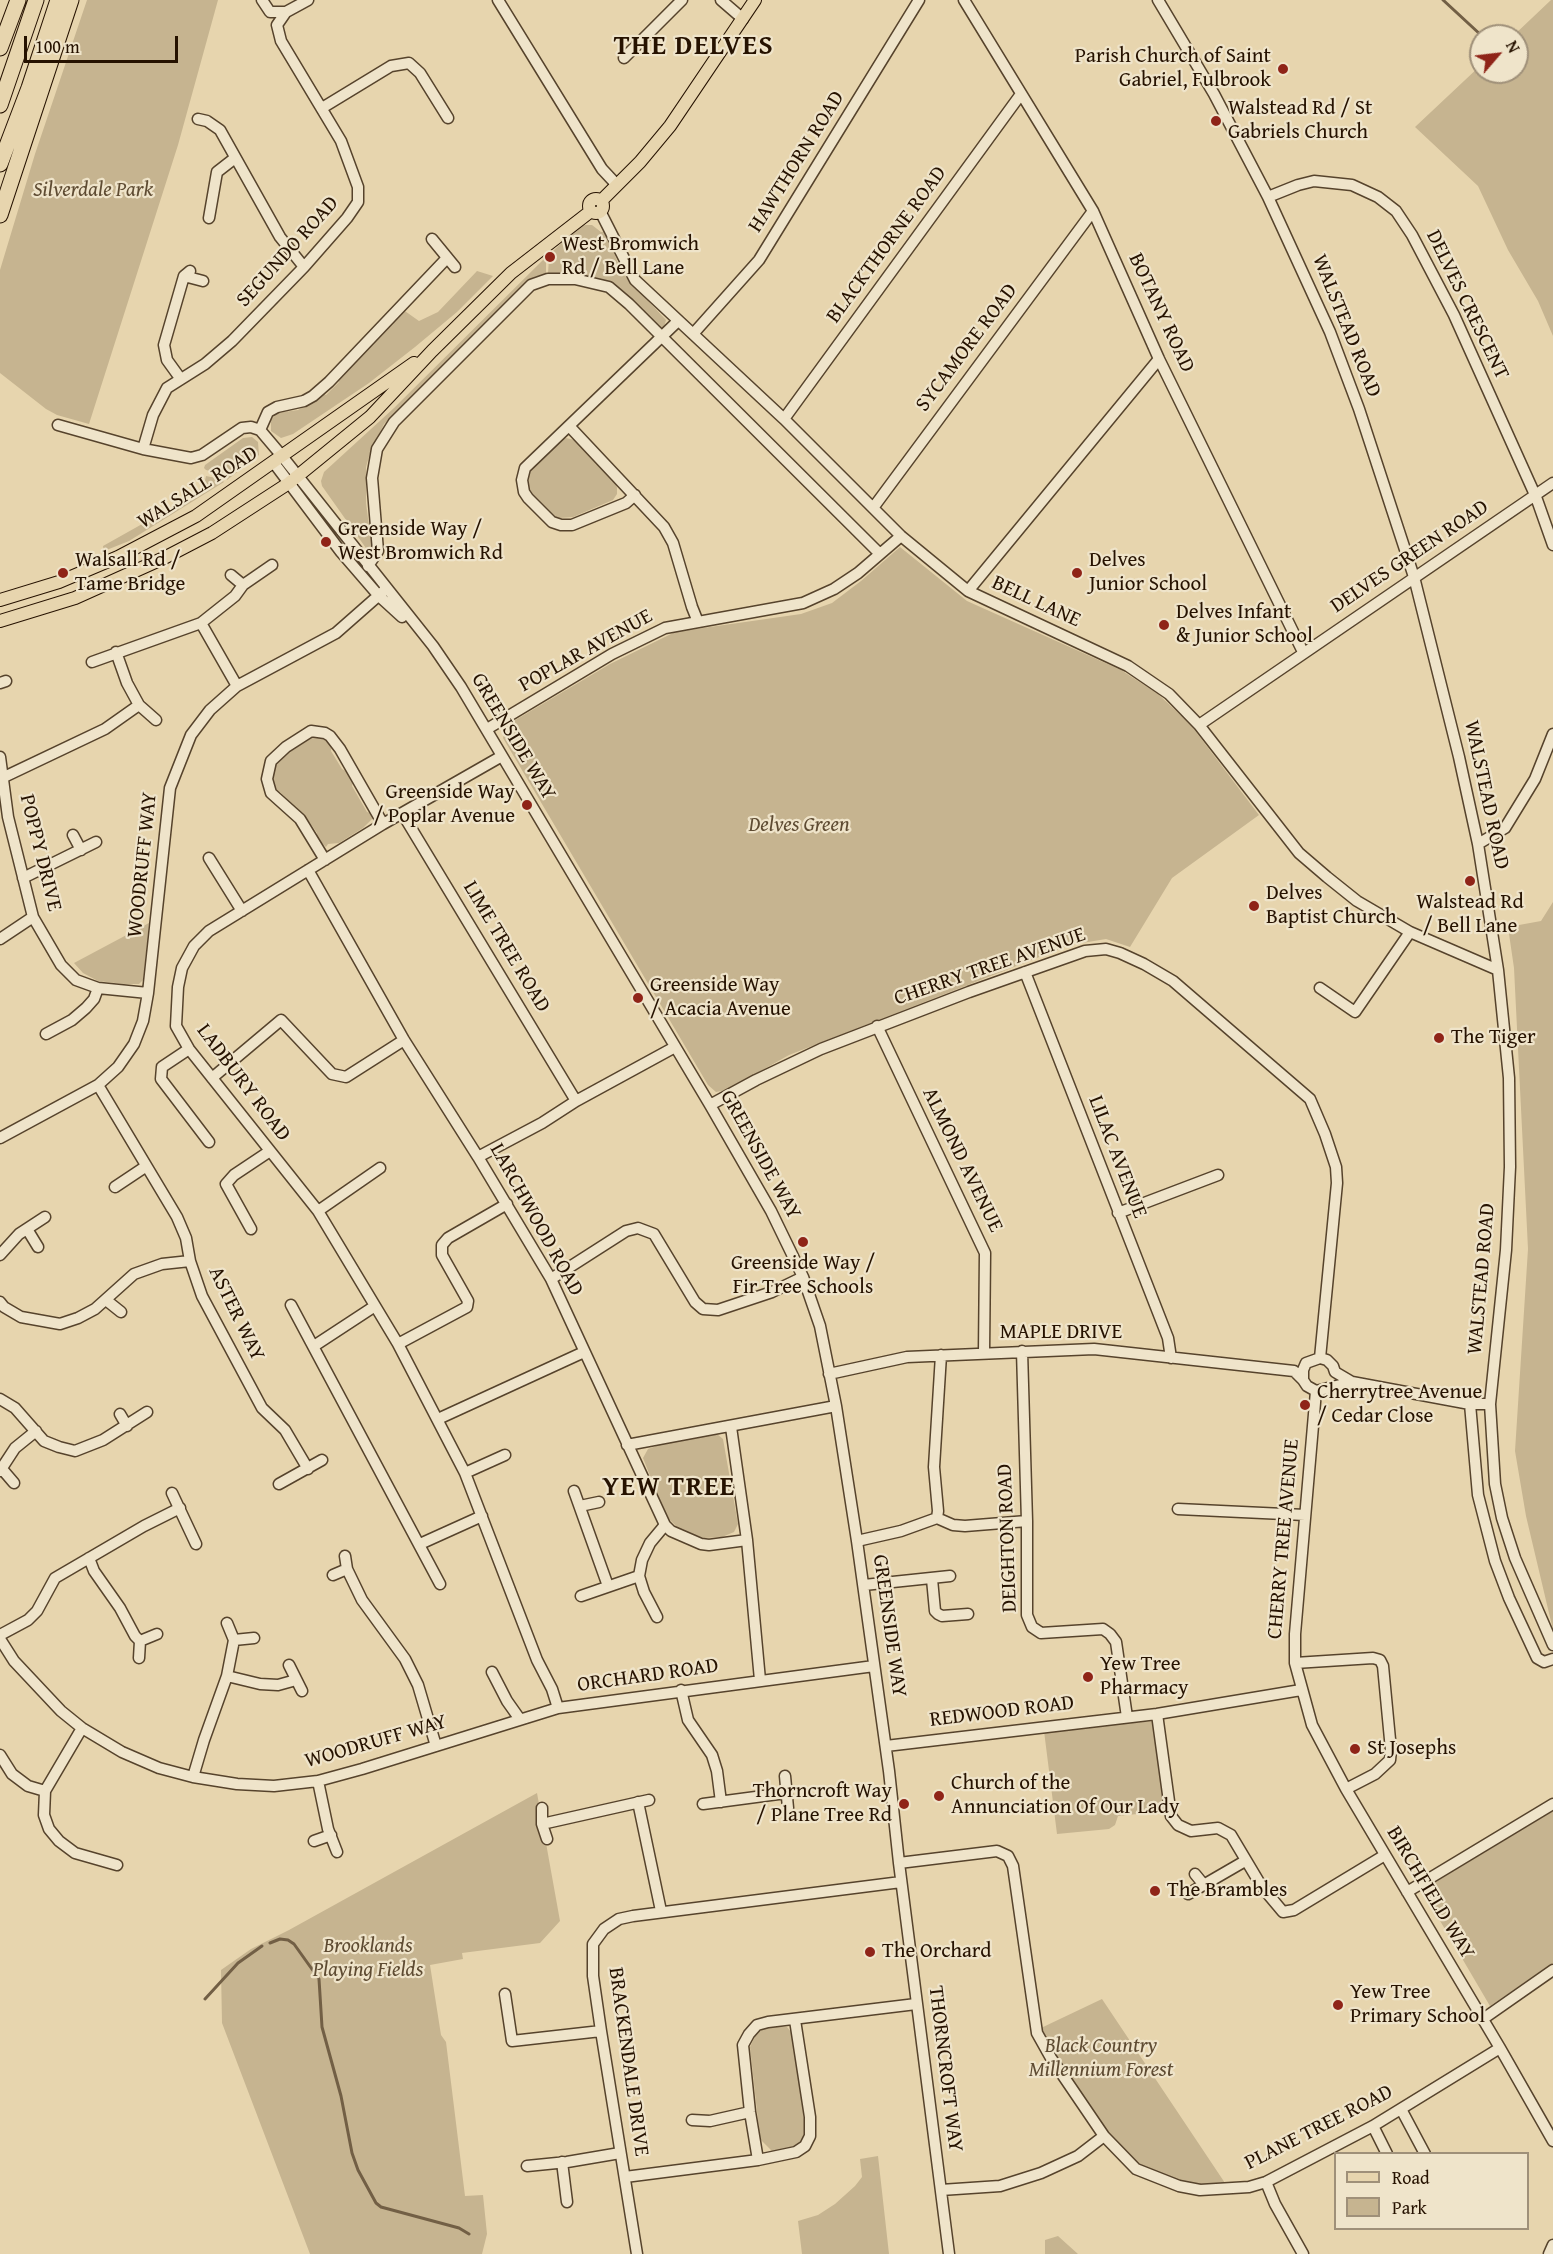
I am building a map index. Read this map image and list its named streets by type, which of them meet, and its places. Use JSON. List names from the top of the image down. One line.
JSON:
{"streets":{"main road":["WALSALL ROAD"],"street":["HAWTHORN ROAD","BLACKTHORNE ROAD","SEGUNDO ROAD","DELVES CRESCENT","BOTANY ROAD","WALSTEAD ROAD","SYCAMORE ROAD","DELVES GREEN ROAD","BELL LANE","POPLAR AVENUE","GREENSIDE WAY","POPPY DRIVE","WOODRUFF WAY","LIME TREE ROAD","CHERRY TREE AVENUE","LADBURY ROAD","LILAC AVENUE","ALMOND AVENUE","LARCHWOOD ROAD","ASTER WAY","MAPLE DRIVE","DEIGHTON ROAD","ORCHARD ROAD","REDWOOD ROAD","BIRCHFIELD WAY","BRACKENDALE DRIVE","THORNCROFT WAY","PLANE TREE ROAD"]},"crossings":[["HAWTHORN ROAD","BELL LANE"],["BLACKTHORNE ROAD","BOTANY ROAD"],["BLACKTHORNE ROAD","BELL LANE"],["SEGUNDO ROAD","WALSALL ROAD"],["DELVES CRESCENT","WALSTEAD ROAD"],["DELVES CRESCENT","DELVES GREEN ROAD"],["BOTANY ROAD","SYCAMORE ROAD"],["BOTANY ROAD","DELVES GREEN ROAD"],["WALSTEAD ROAD","DELVES GREEN ROAD"],["WALSTEAD ROAD","BELL LANE"],["SYCAMORE ROAD","BELL LANE"],["WALSALL ROAD","GREENSIDE WAY"],["DELVES GREEN ROAD","BELL LANE"],["BELL LANE","POPLAR AVENUE"],["POPLAR AVENUE","GREENSIDE WAY"],["GREENSIDE WAY","WOODRUFF WAY"],["GREENSIDE WAY","CHERRY TREE AVENUE"],["GREENSIDE WAY","LADBURY ROAD"],["GREENSIDE WAY","MAPLE DRIVE"],["GREENSIDE WAY","ORCHARD ROAD"],["GREENSIDE WAY","REDWOOD ROAD"],["GREENSIDE WAY","THORNCROFT WAY"],["POPPY DRIVE","WOODRUFF WAY"],["WOODRUFF WAY","ASTER WAY"],["WOODRUFF WAY","ORCHARD ROAD"],["LIME TREE ROAD","LADBURY ROAD"],["CHERRY TREE AVENUE","LILAC AVENUE"],["CHERRY TREE AVENUE","ALMOND AVENUE"],["CHERRY TREE AVENUE","REDWOOD ROAD"],["CHERRY TREE AVENUE","BIRCHFIELD WAY"],["LADBURY ROAD","LARCHWOOD ROAD"],["LADBURY ROAD","ORCHARD ROAD"],["LILAC AVENUE","MAPLE DRIVE"],["ALMOND AVENUE","MAPLE DRIVE"],["MAPLE DRIVE","DEIGHTON ROAD"],["DEIGHTON ROAD","REDWOOD ROAD"],["REDWOOD ROAD","BIRCHFIELD WAY"],["REDWOOD ROAD","THORNCROFT WAY"],["BIRCHFIELD WAY","PLANE TREE ROAD"],["BRACKENDALE DRIVE","THORNCROFT WAY"],["THORNCROFT WAY","PLANE TREE ROAD"]],"districts":["THE DELVES","YEW TREE"],"parks":["Silverdale Park","Delves Green","Brooklands Playing Fields","Black Country Millennium Forest"],"places":["Parish Church of Saint Gabriel, Fulbrook","Walstead Rd / St Gabriels Church","West Bromwich Rd / Bell Lane","Greenside Way / West Bromwich Rd","Walsall Rd / Tame Bridge","Delves Junior School","Delves Infant & Junior School","Greenside Way / Poplar Avenue","Walstead Rd / Bell Lane","Delves Baptist Church","Greenside Way / Acacia Avenue","The Tiger","Greenside Way / Fir Tree Schools","Cherrytree Avenue / Cedar Close","Yew Tree Pharmacy","St Josephs","Church of the Annunciation Of Our Lady","Thorncroft Way / Plane Tree Rd","The Brambles","The Orchard","Yew Tree Primary School"],"legend":["Road","Park"],"scale_bar":"100 m","north":"top right"}
